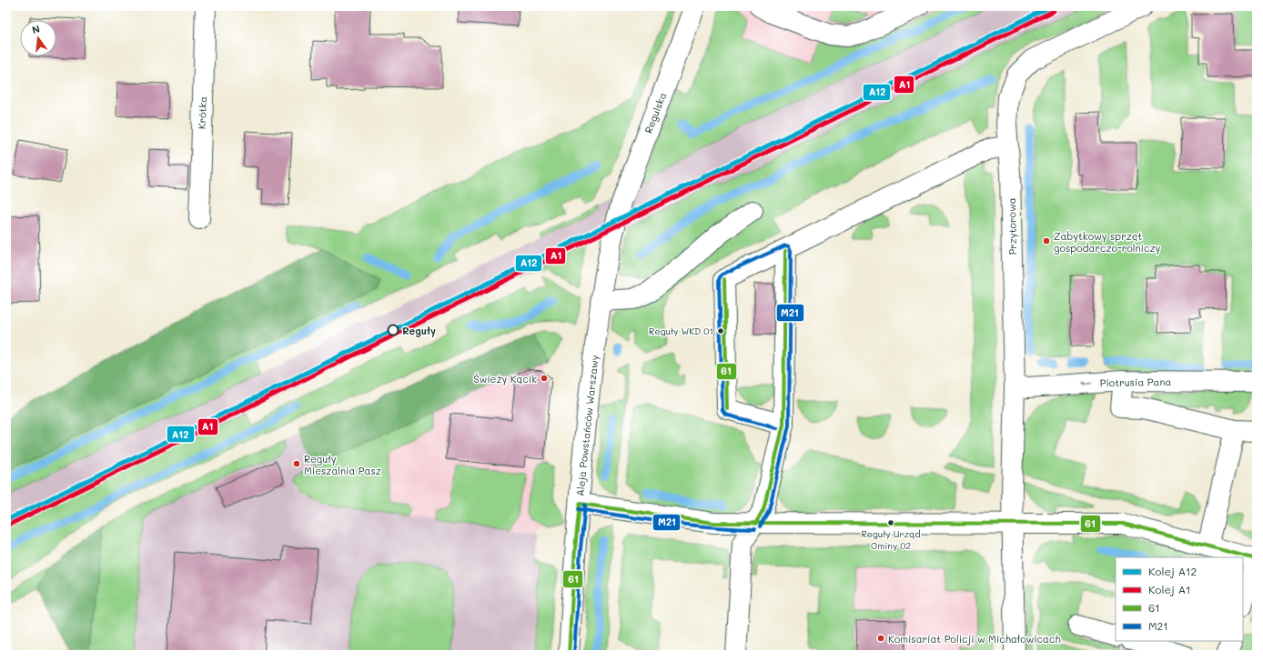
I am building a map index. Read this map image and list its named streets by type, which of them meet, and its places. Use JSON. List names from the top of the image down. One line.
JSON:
{"streets":{"street":["Krótka","Regulska","Przytorowa","Piotrusia Pana","Aleja Powstańców Warszawy"]},"crossings":[["Regulska","Aleja Powstańców Warszawy"],["Przytorowa","Piotrusia Pana"]],"places":["Zabytkowy sprzęt gospodarczo-rolniczy","Reguły","Reguły WKD 01","Świeży Kącik","Reguły Mieszalnia Pasz","Reguły Urząd Gminy 02","Komisariat Policji w Michałowicach"],"lines":["rail line A12","rail line A1","transit line M21","transit line 61"],"legend":["Kolej A12","Kolej A1","61","M21"],"north":"top"}
